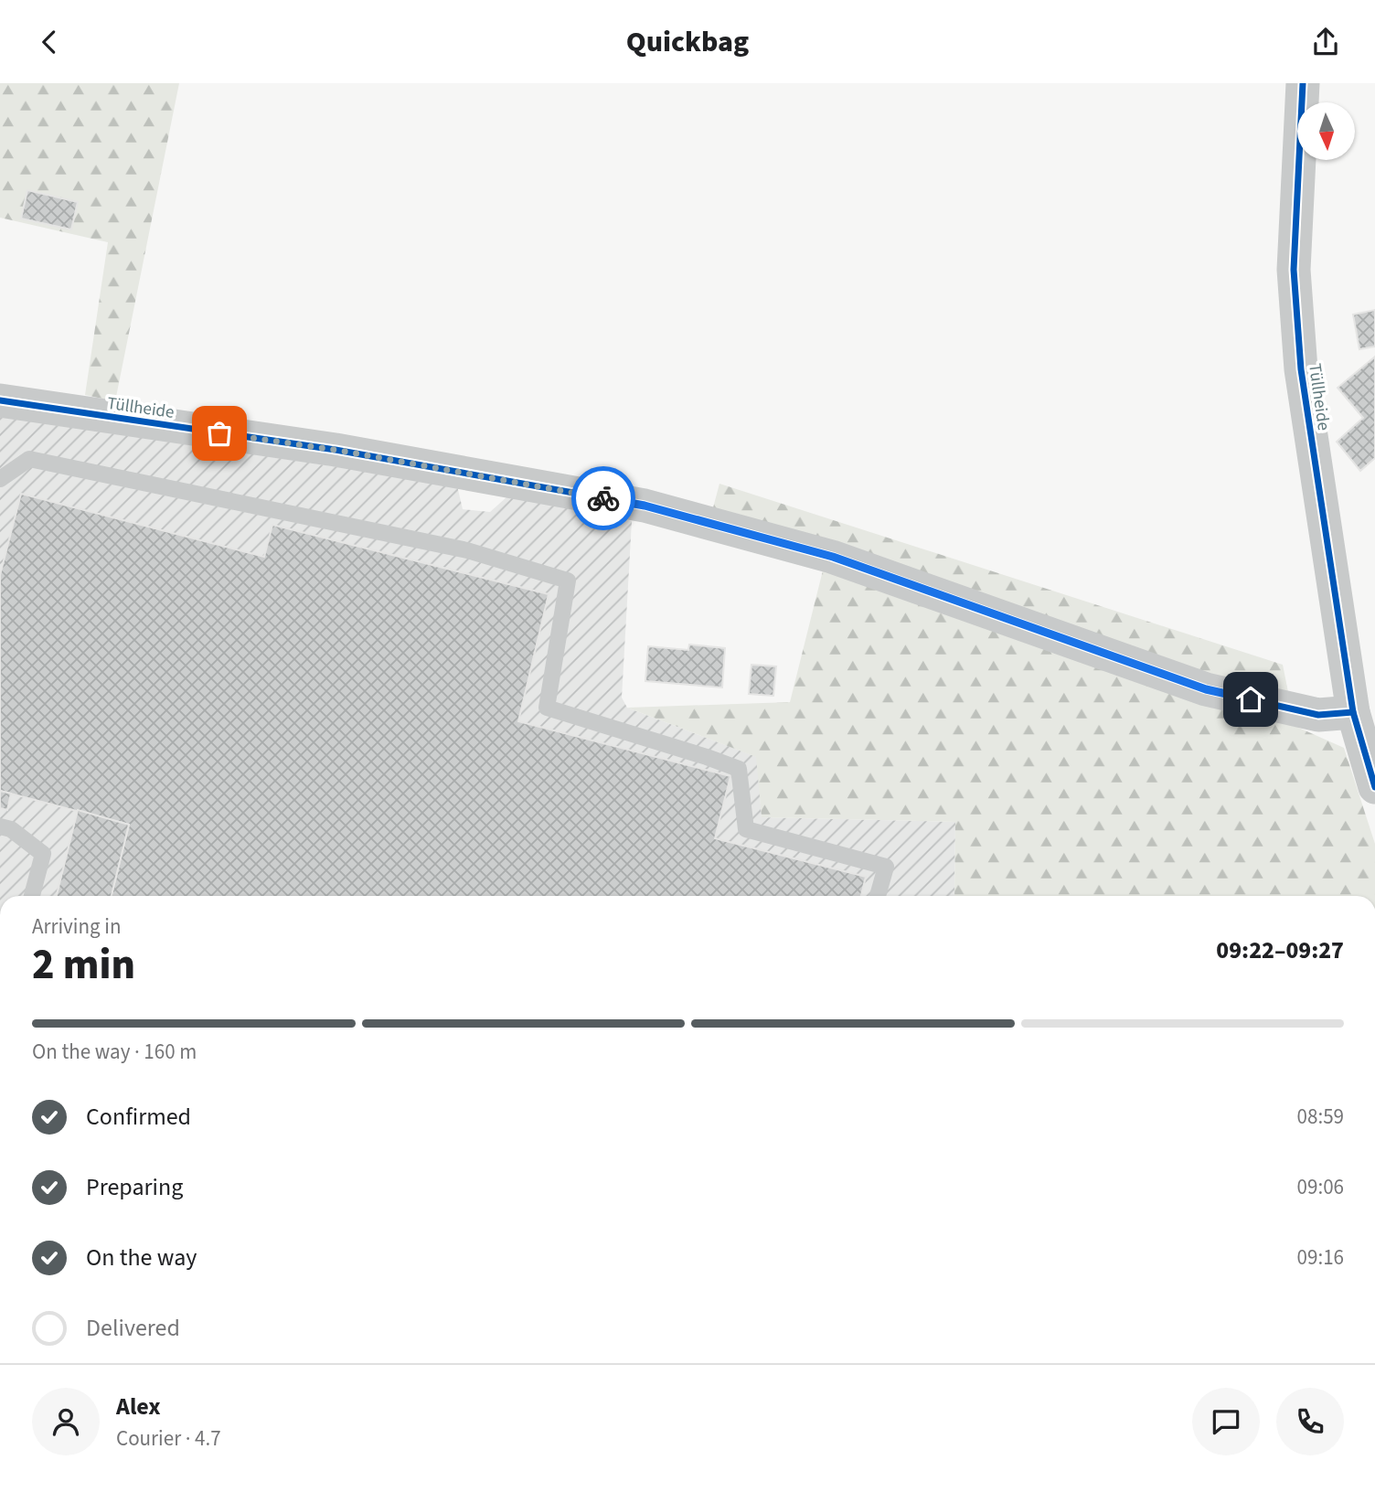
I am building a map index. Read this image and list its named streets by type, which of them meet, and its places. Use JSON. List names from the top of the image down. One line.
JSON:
{"streets":{"street":["Tüllheide"]},"north":"bottom","page":{"header":"Quickbag","heading":["2 min","Arriving in","09:22–09:27"],"panel":["Alex","Courier · 4.7"],"bar":"On the way · 160 m","list":[["Confirmed","08:59"],["Preparing","09:06"],["On the way","09:16"],"Delivered"]}}
